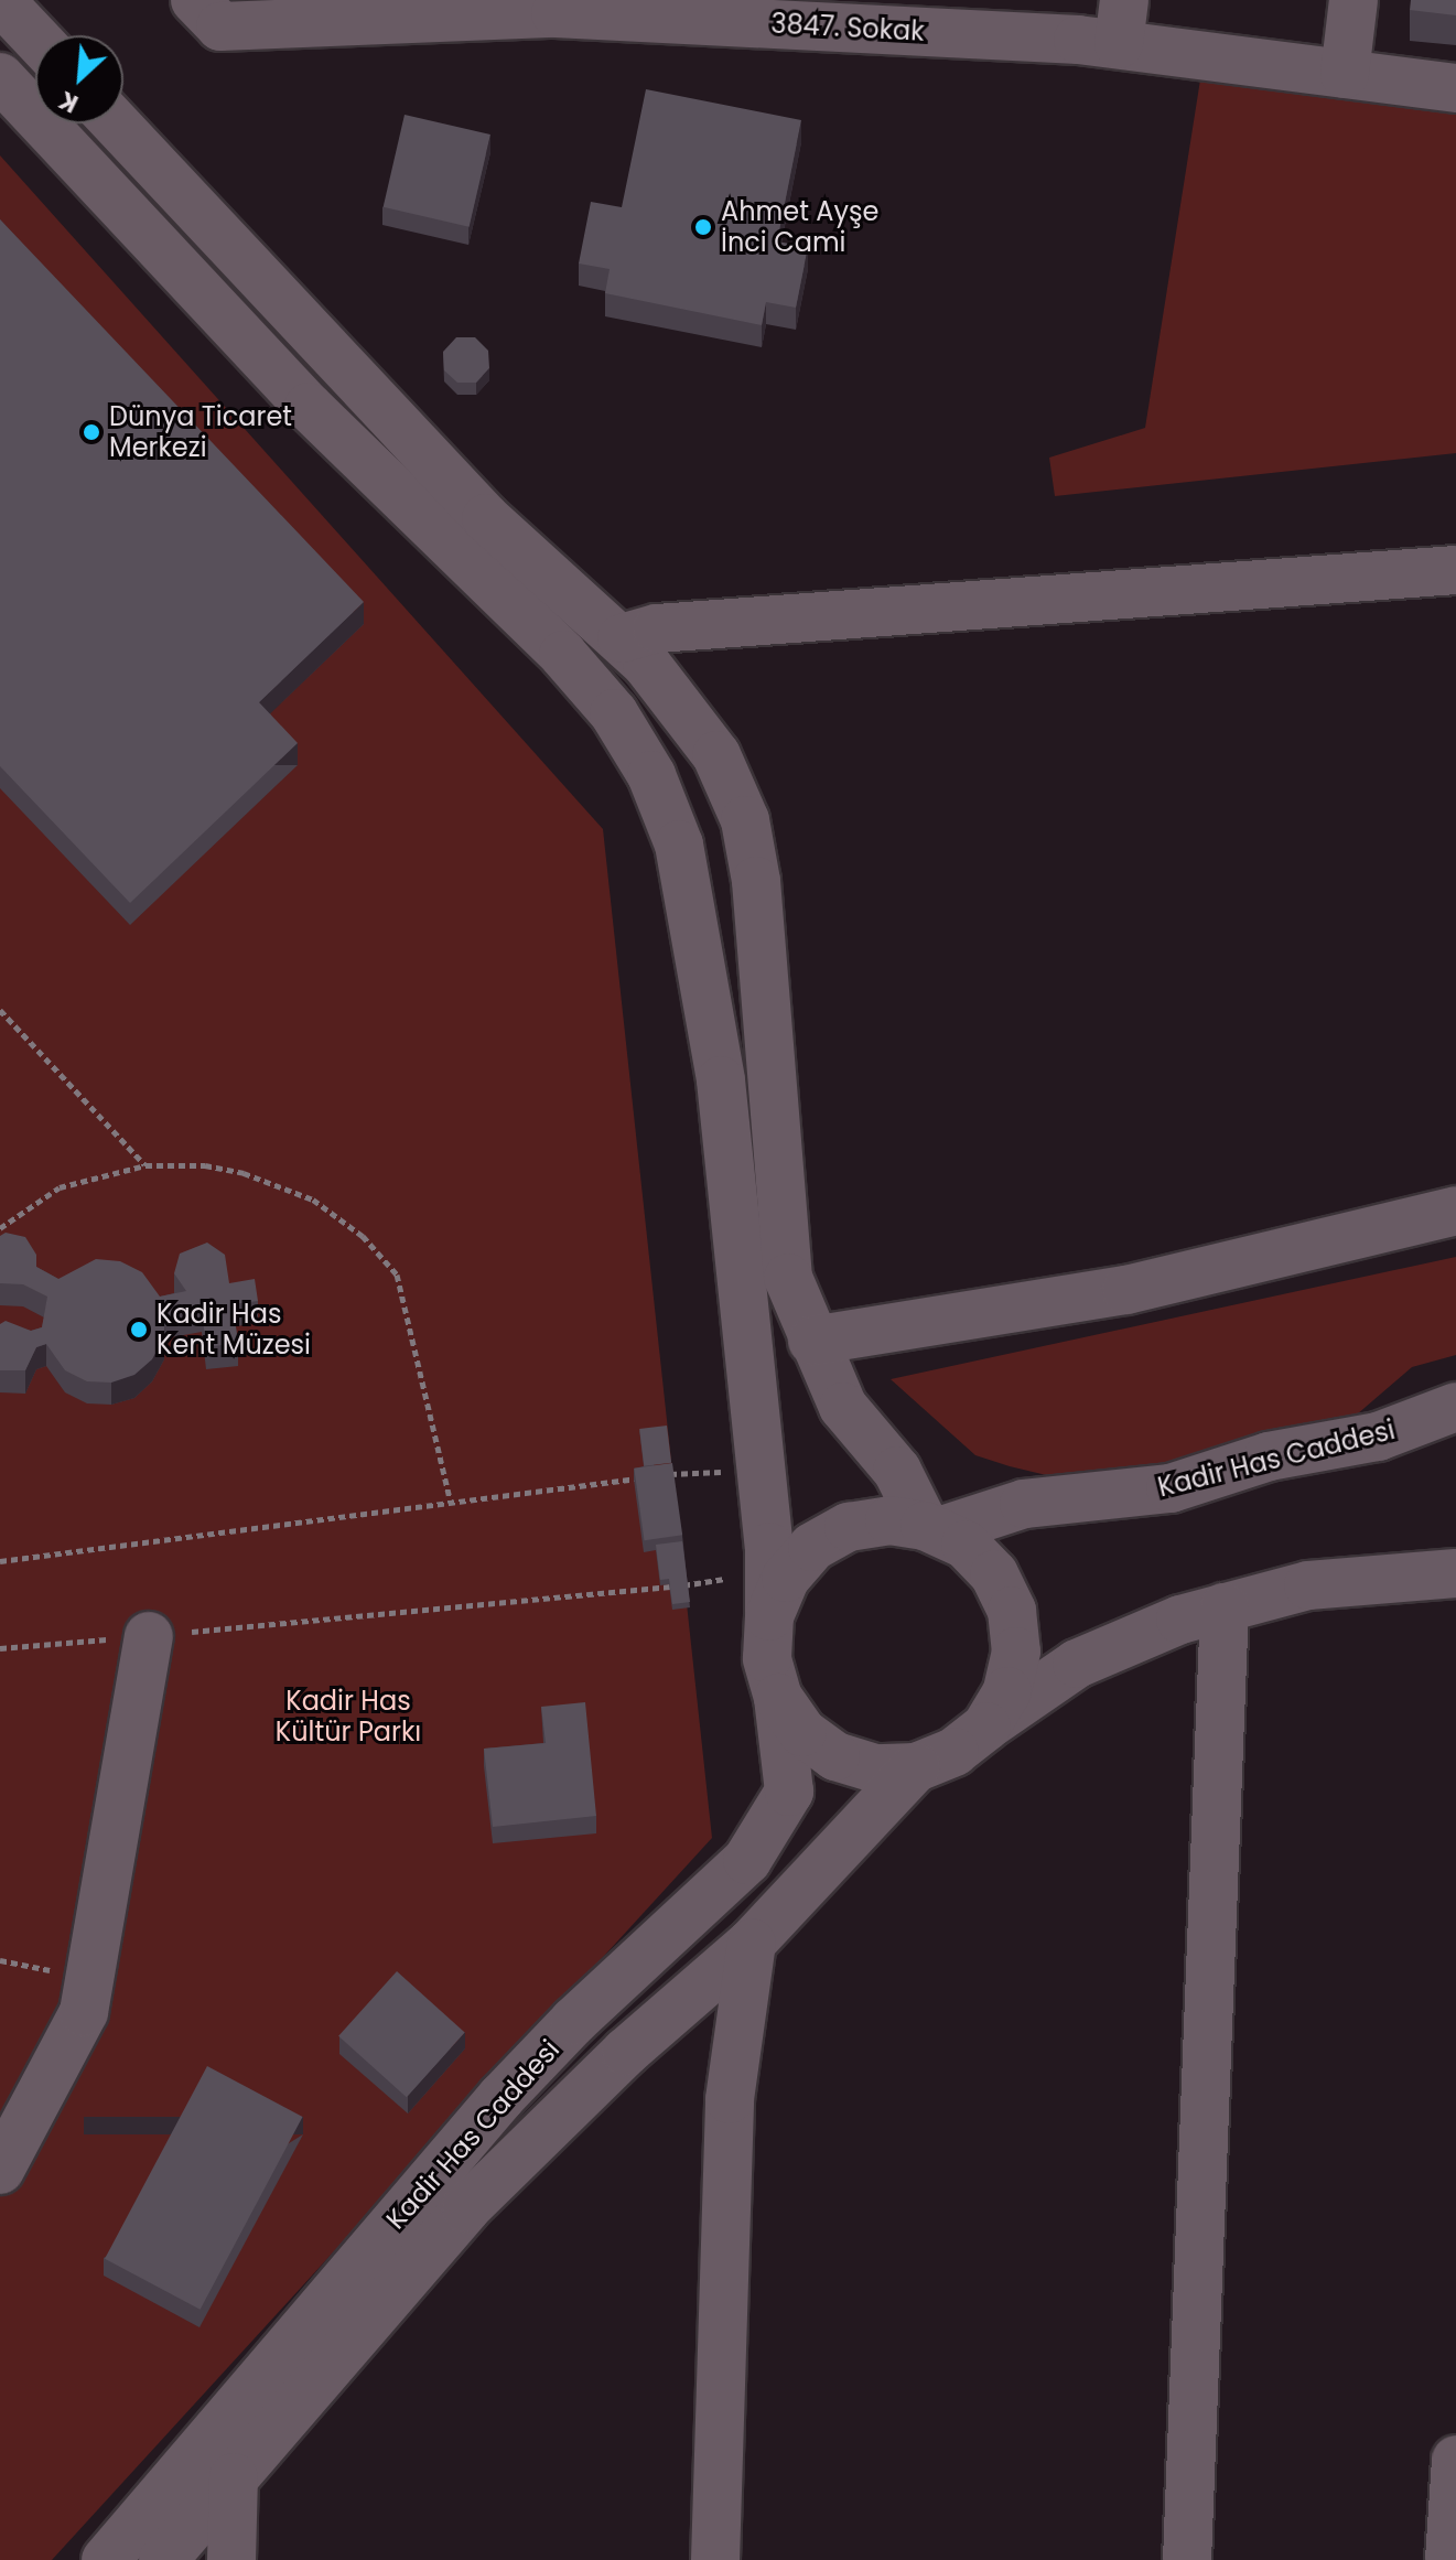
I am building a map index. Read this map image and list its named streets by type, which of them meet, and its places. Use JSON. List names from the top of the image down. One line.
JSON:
{"streets":{"street":["3847. Sokak","Kadir Has Caddesi"]},"parks":["Kadir Has Kültür Parkı"],"places":["Ahmet Ayşe İnci Cami","Dünya Ticaret Merkezi","Kadir Has Kent Müzesi"],"north":"bottom left"}
